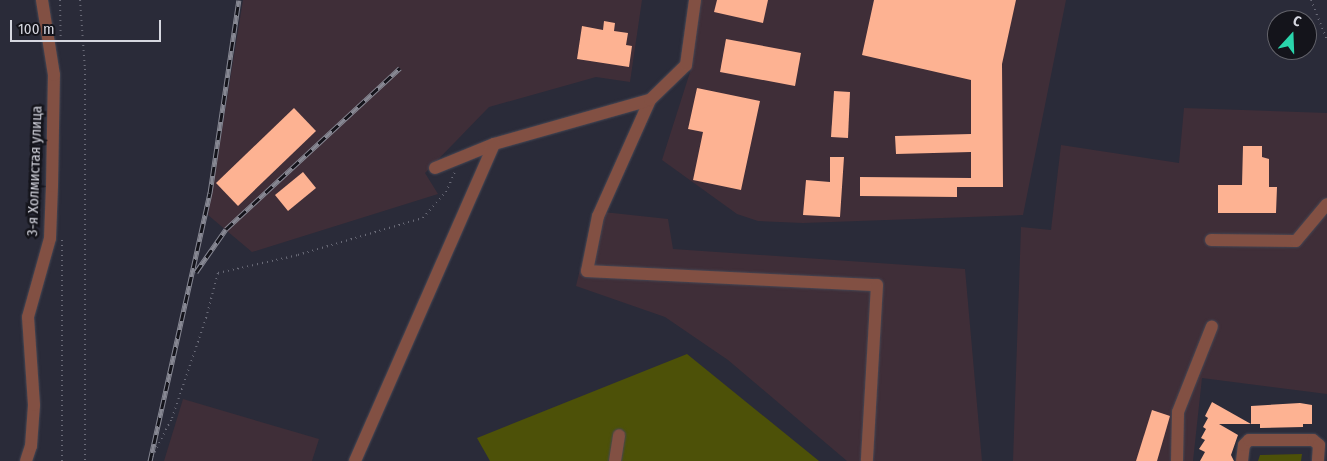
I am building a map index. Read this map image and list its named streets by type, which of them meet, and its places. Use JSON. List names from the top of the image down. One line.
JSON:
{"streets":{"street":["3-я Холмистая улица"]},"scale_bar":"100 m","north":"top"}
